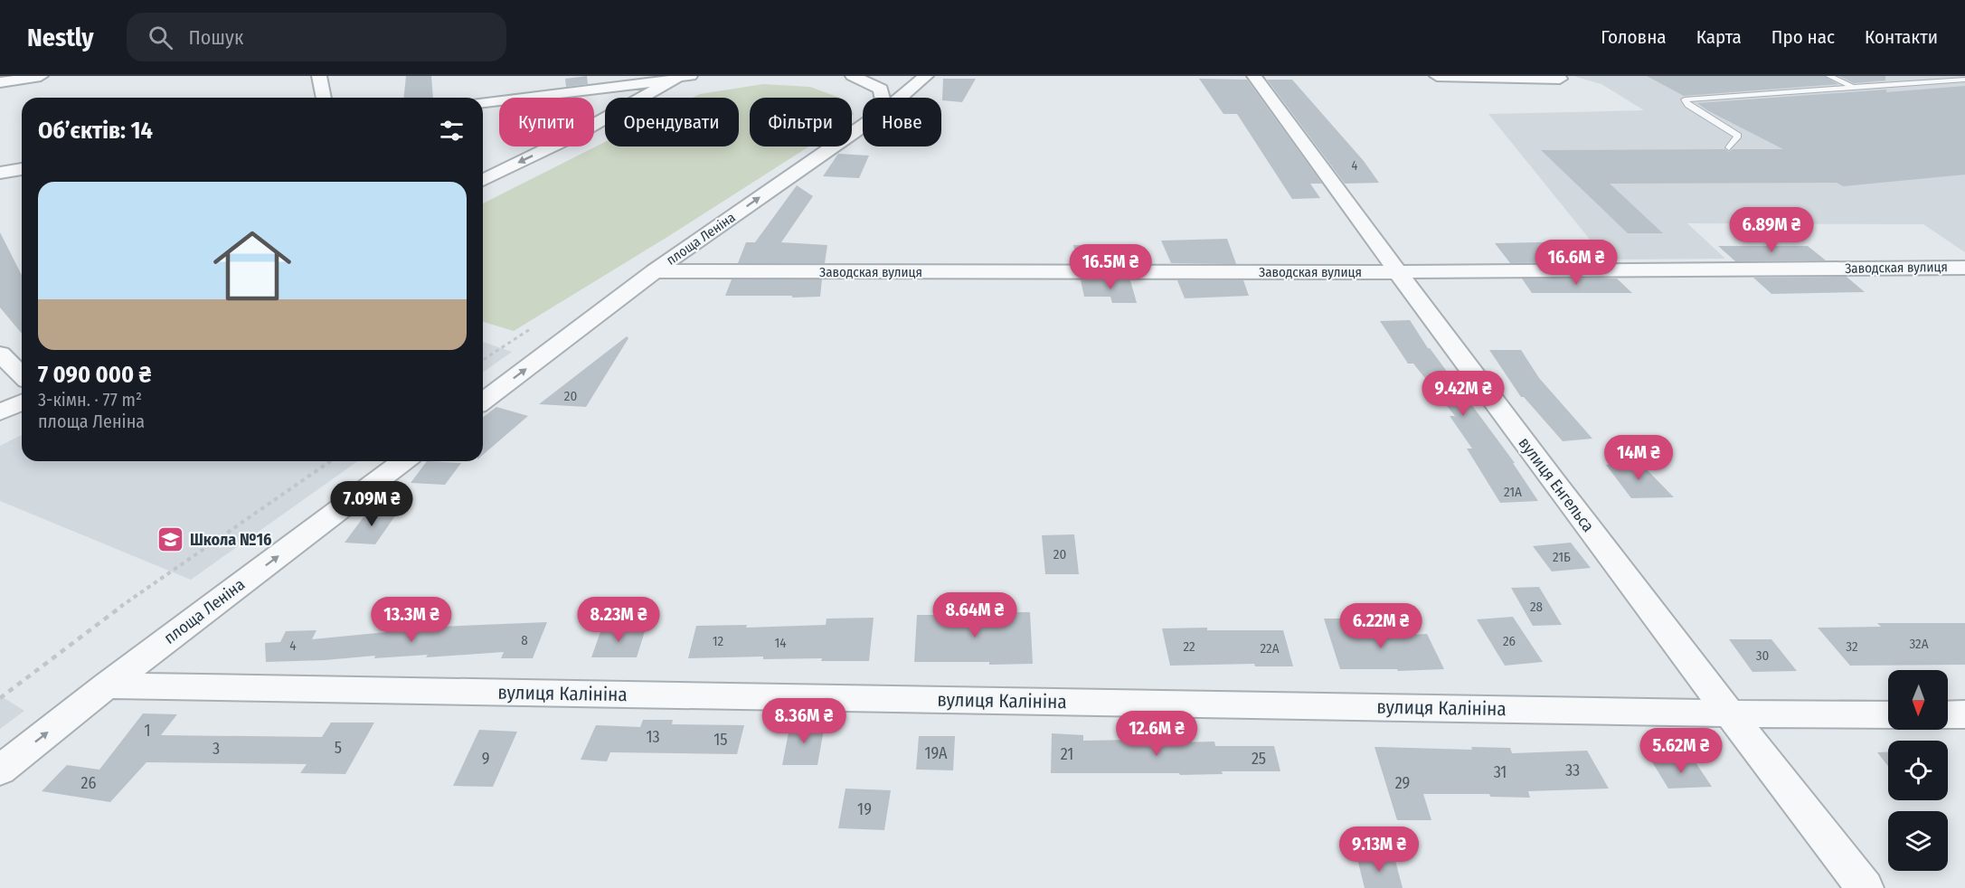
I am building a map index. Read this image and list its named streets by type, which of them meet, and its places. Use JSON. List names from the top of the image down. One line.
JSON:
{"streets":{"street":["площа Леніна","Заводская вулиця","вулиця Енгельса","вулиця Калініна"]},"crossings":[["площа Леніна","Заводская вулиця"],["площа Леніна","вулиця Калініна"],["Заводская вулиця","вулиця Енгельса"],["вулиця Енгельса","вулиця Калініна"]],"one_way":["площа Леніна"],"places":{"school or university":["Школа №16"]},"house_numbers":["4","20","21А","20","21Б","28","8","12","26","14","32А","4","22","32","22А","30","1","13","15","5","3","19А","21","9","25","33","31","26","29","19"],"north":"bottom","page":{"header":"Nestly","search":"Пошук","nav":["Головна","Карта","Про нас","Контакти"],"chip":["Купити","Орендувати","Фільтри","Нове"],"heading":"Об’єктів: 14","list":[{"name":"7 090 000 ₴","note":"3-кімн. · 77 m² · площа Леніна"}],"price":["6.89M ₴","16.6M ₴","16.5M ₴","9.42M ₴","14M ₴","7.09M ₴","8.64M ₴","13.3M ₴","8.23M ₴","6.22M ₴","8.36M ₴","12.6M ₴","5.62M ₴","9.13M ₴"]}}
